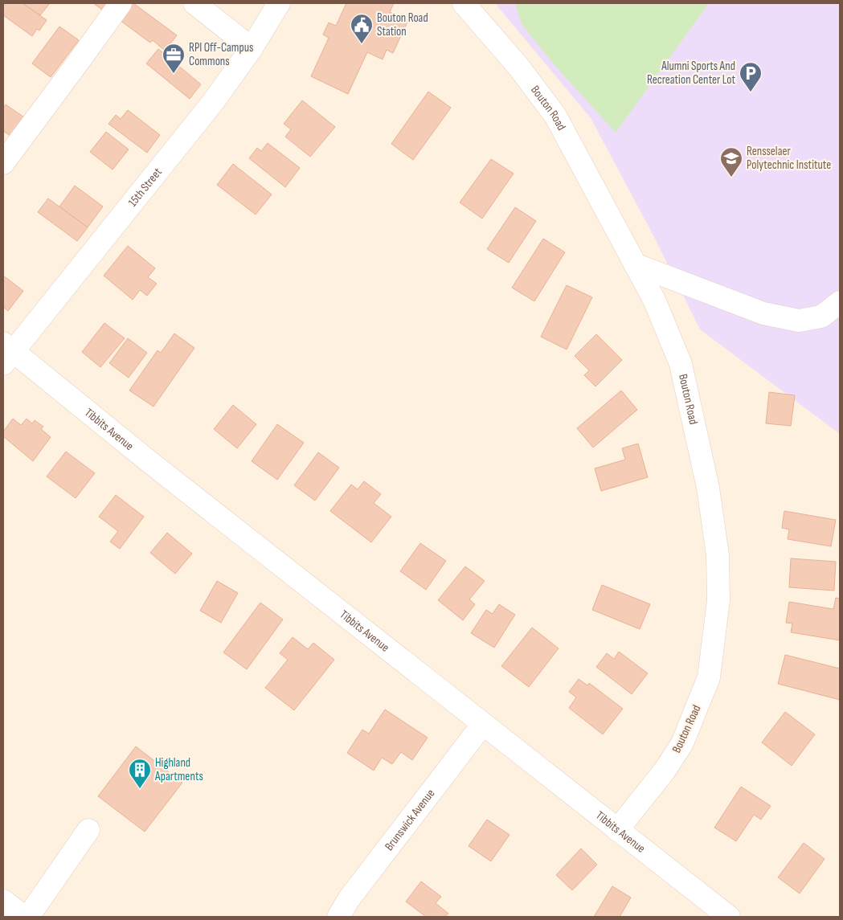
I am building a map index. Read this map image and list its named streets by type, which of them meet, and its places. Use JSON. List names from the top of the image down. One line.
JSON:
{"streets":{"street":["Bouton Road","15th Street","Tibbits Avenue","Brunswick Avenue"]},"crossings":[["Bouton Road","Tibbits Avenue"],["15th Street","Tibbits Avenue"],["Tibbits Avenue","Brunswick Avenue"]],"places":{"public building":["Bouton Road Station"],"office":["RPI Off-Campus Commons"],"parking":["Alumni Sports And Recreation Center Lot"],"school or university":["Rensselaer Polytechnic Institute"],"building":["Highland Apartments"]}}
